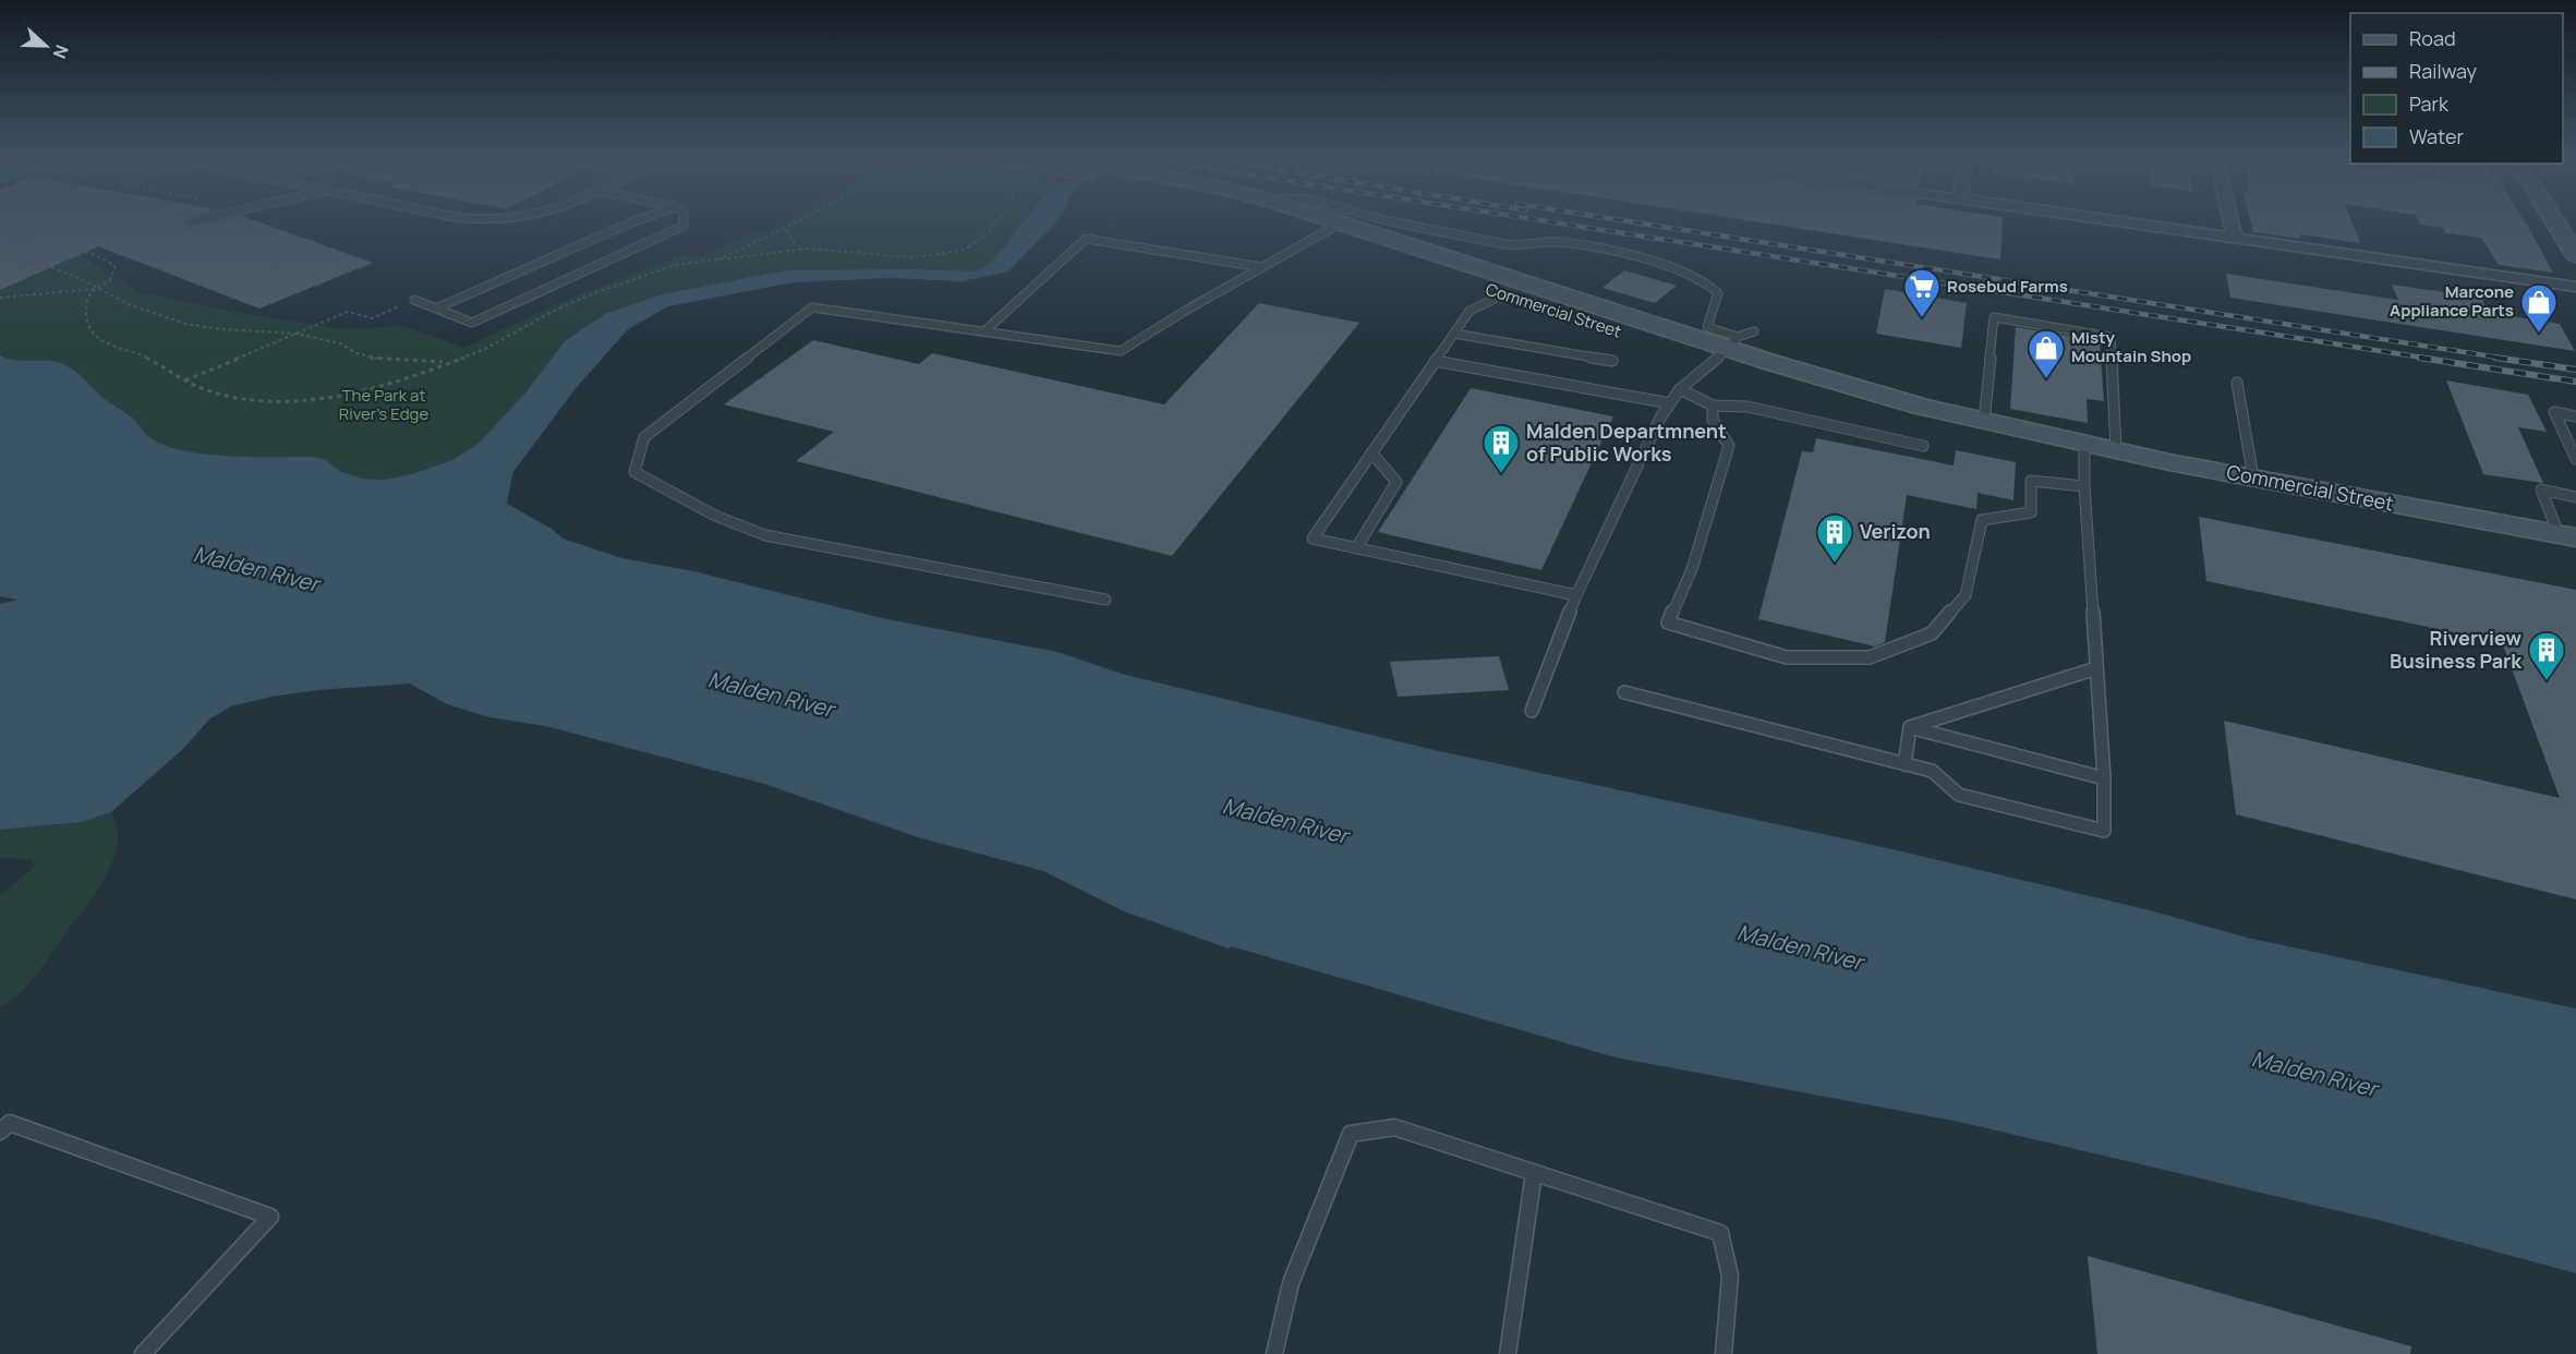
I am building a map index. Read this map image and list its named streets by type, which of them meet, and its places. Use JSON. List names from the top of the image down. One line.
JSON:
{"streets":{"main road":["Commercial Street"]},"water":["Malden River"],"parks":["The Park at River's Edge"],"places":{"supermarket":["Rosebud Farms"],"shop":["Marcone Appliance Parts","Misty Mountain Shop"],"building":["Malden Departmnent of Public Works","Verizon","Riverview Business Park"]},"legend":["Road","Railway","Park","Water"],"north":"right"}
